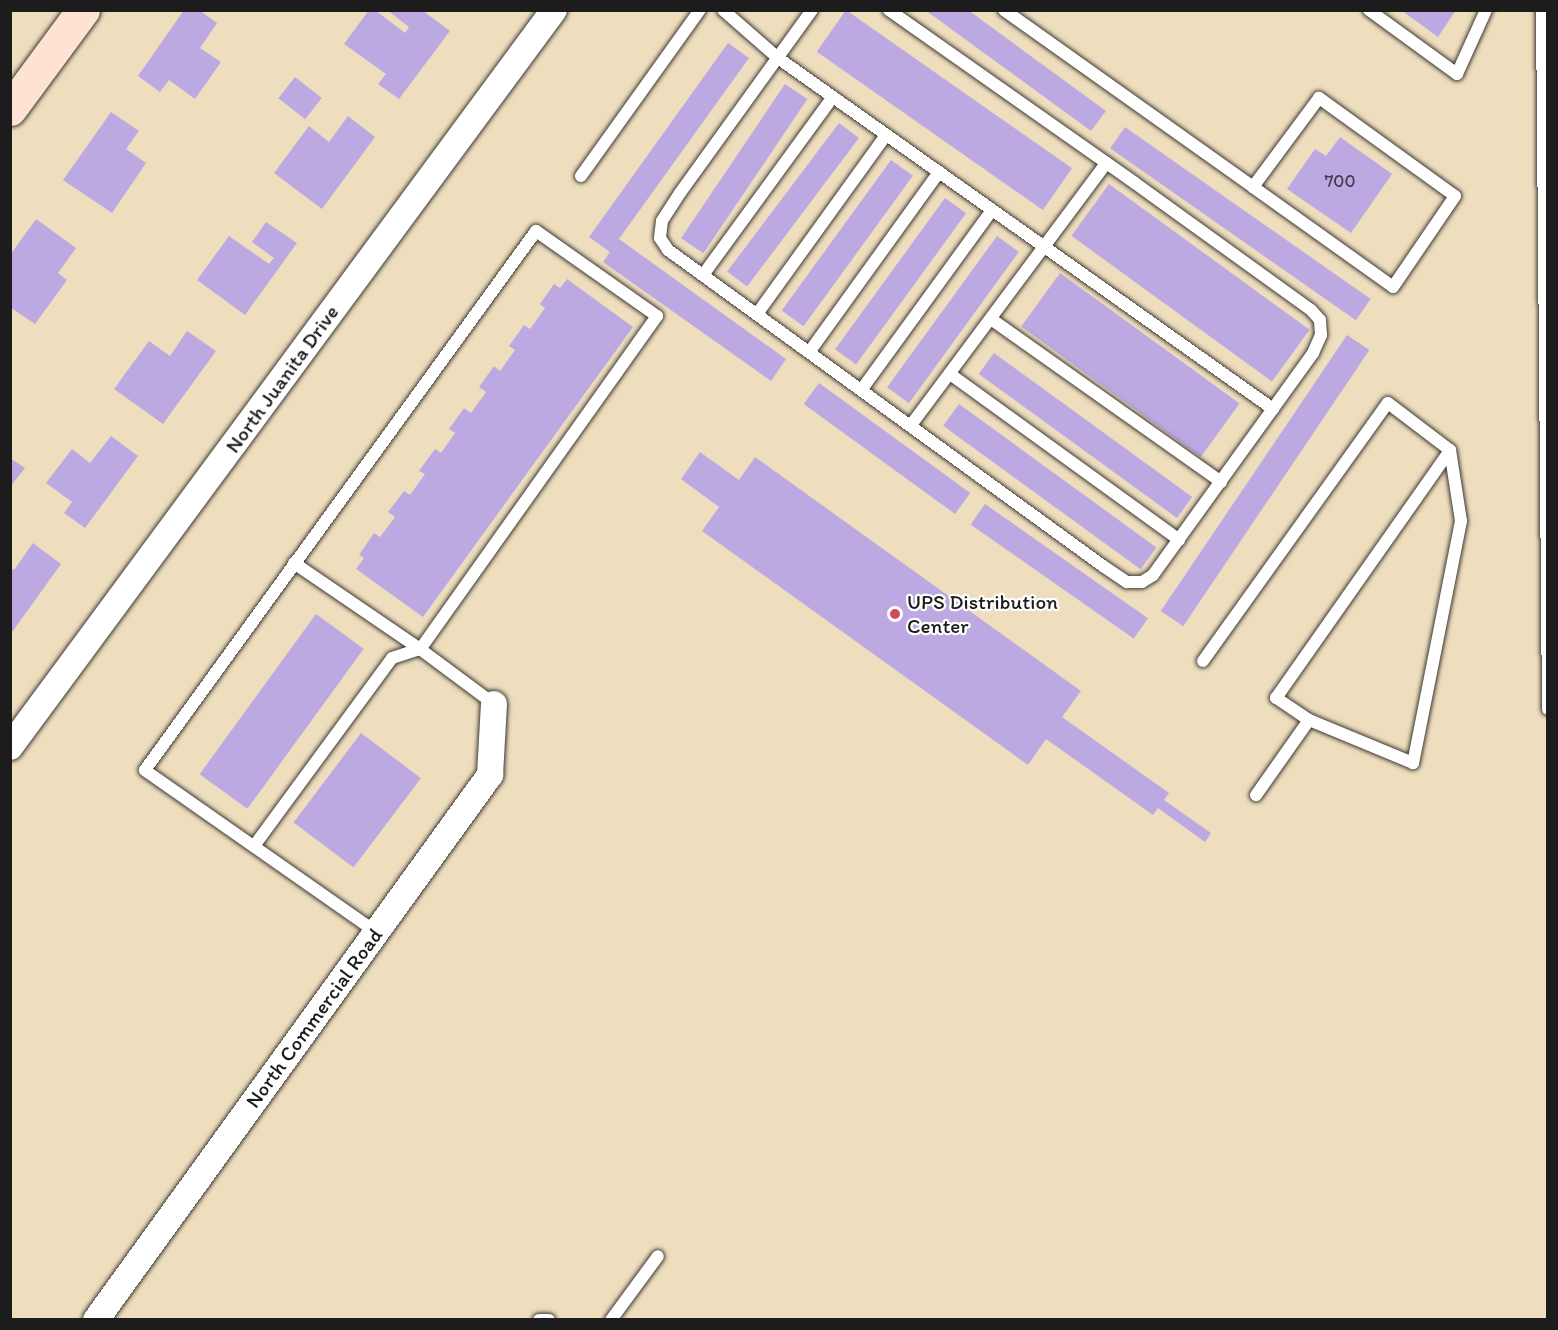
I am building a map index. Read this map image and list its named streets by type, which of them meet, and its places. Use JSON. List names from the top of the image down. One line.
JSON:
{"streets":{"street":["North Juanita Drive","North Commercial Road"]},"places":["UPS Distribution Center"],"house_numbers":["700"]}
